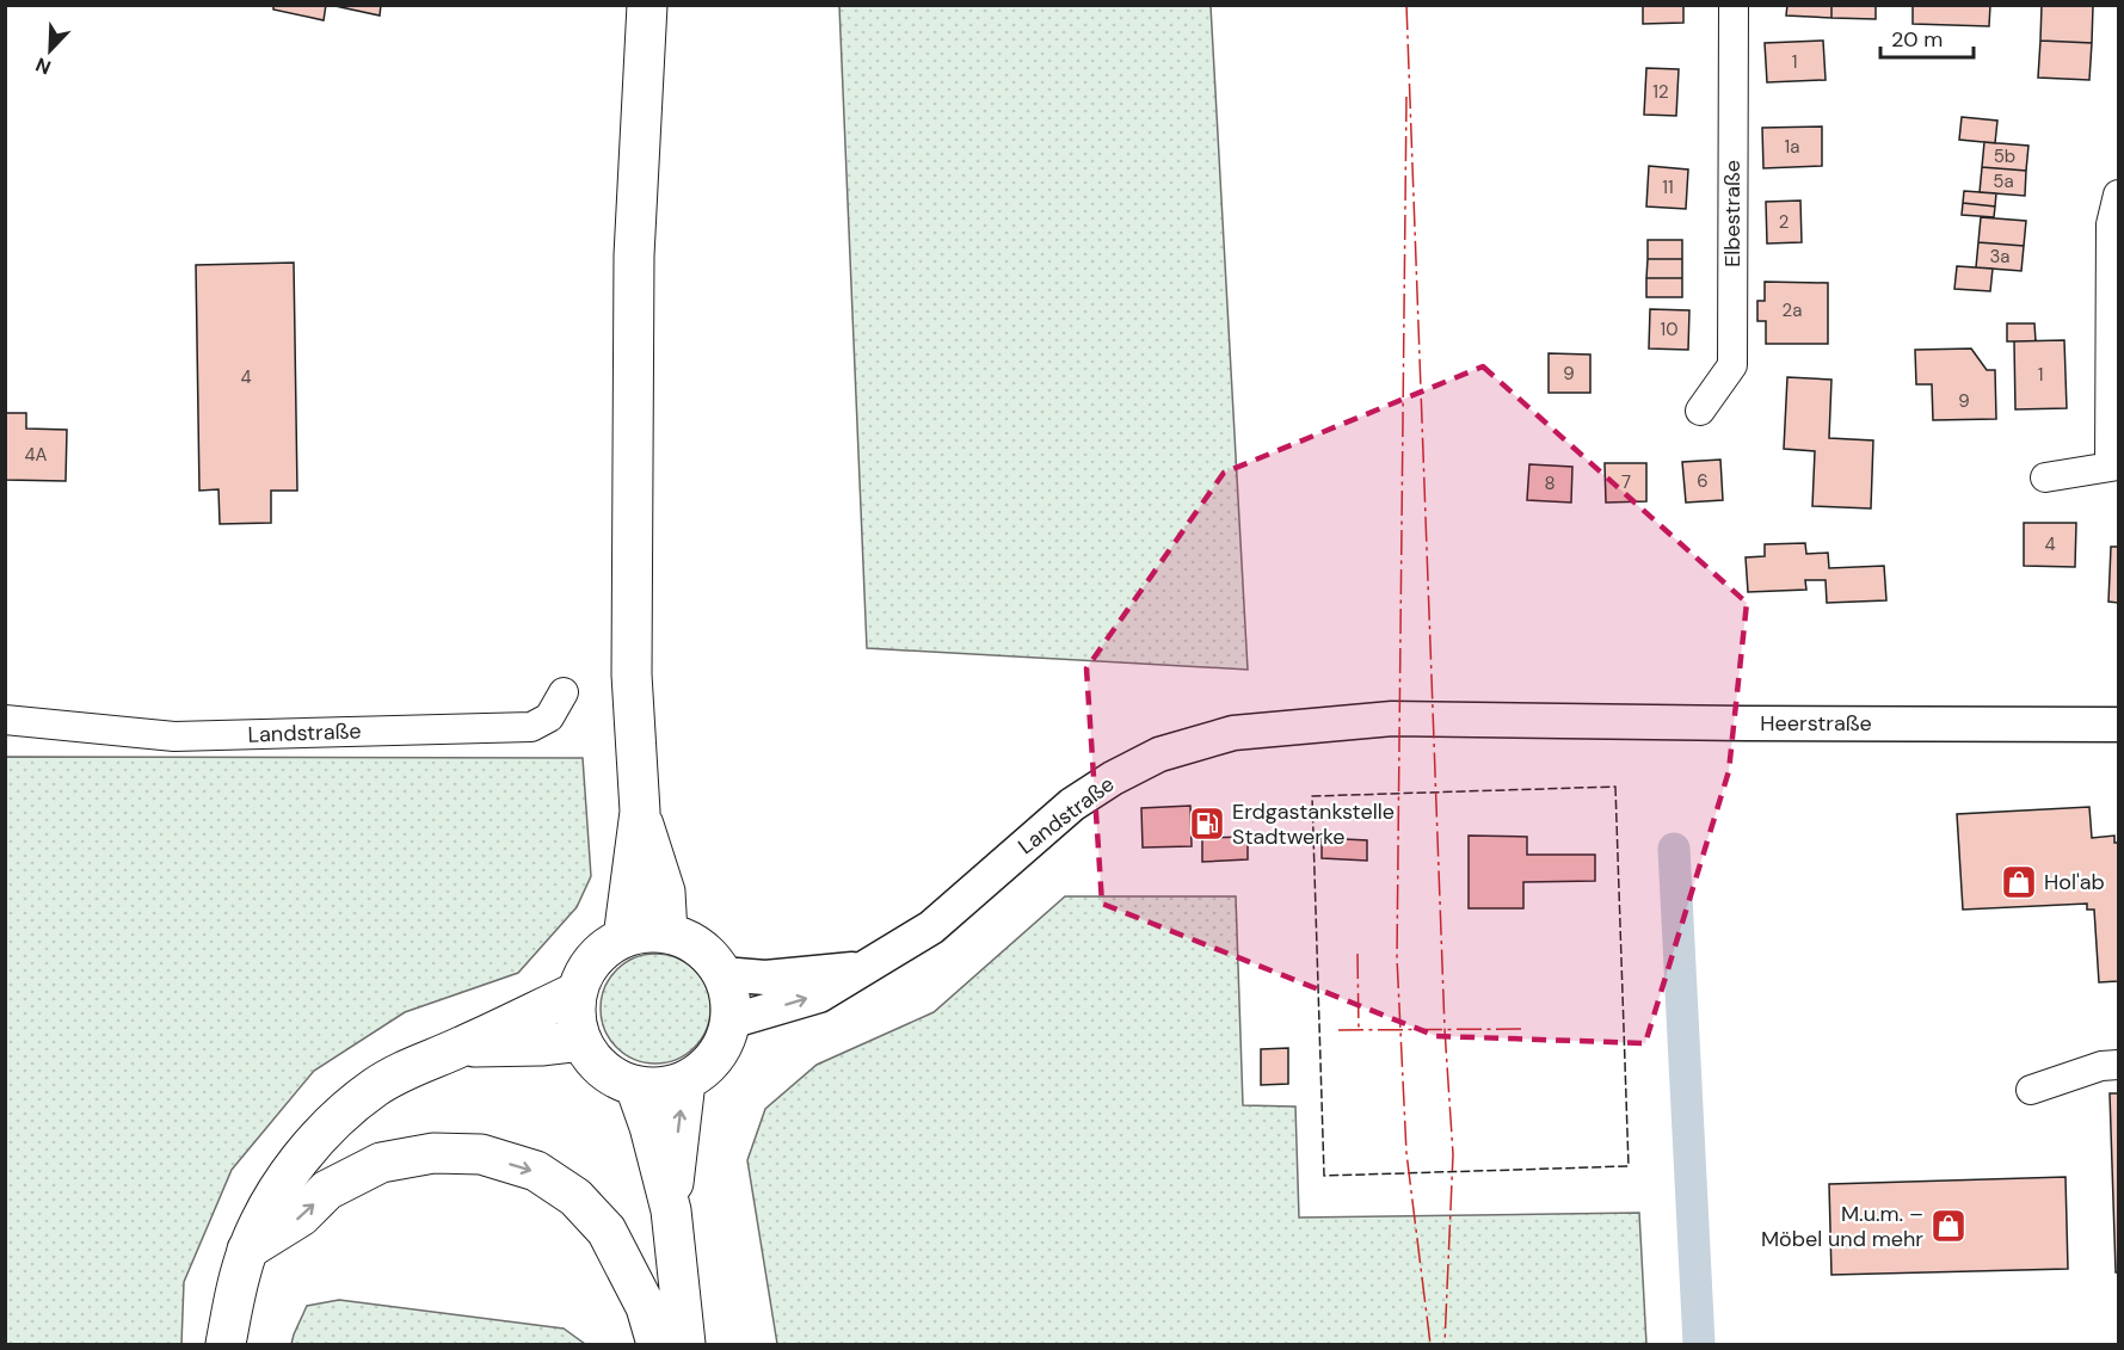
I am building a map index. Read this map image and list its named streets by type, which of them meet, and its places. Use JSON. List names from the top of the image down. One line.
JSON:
{"streets":{"street":["Elbestraße","Heerstraße","Landstraße"]},"crossings":[["Heerstraße","Landstraße"]],"places":{"fuel station":["Erdgastankstelle Stadtwerke"],"shop":["Hol'ab","M.u.m. – Möbel und mehr"]},"house_numbers":["1","12","1a","5b","5a","11","2","3a","2a","10","9","1","4","9","4A","6","7","8","4"],"scale_bar":"20 m","north":"bottom left"}
